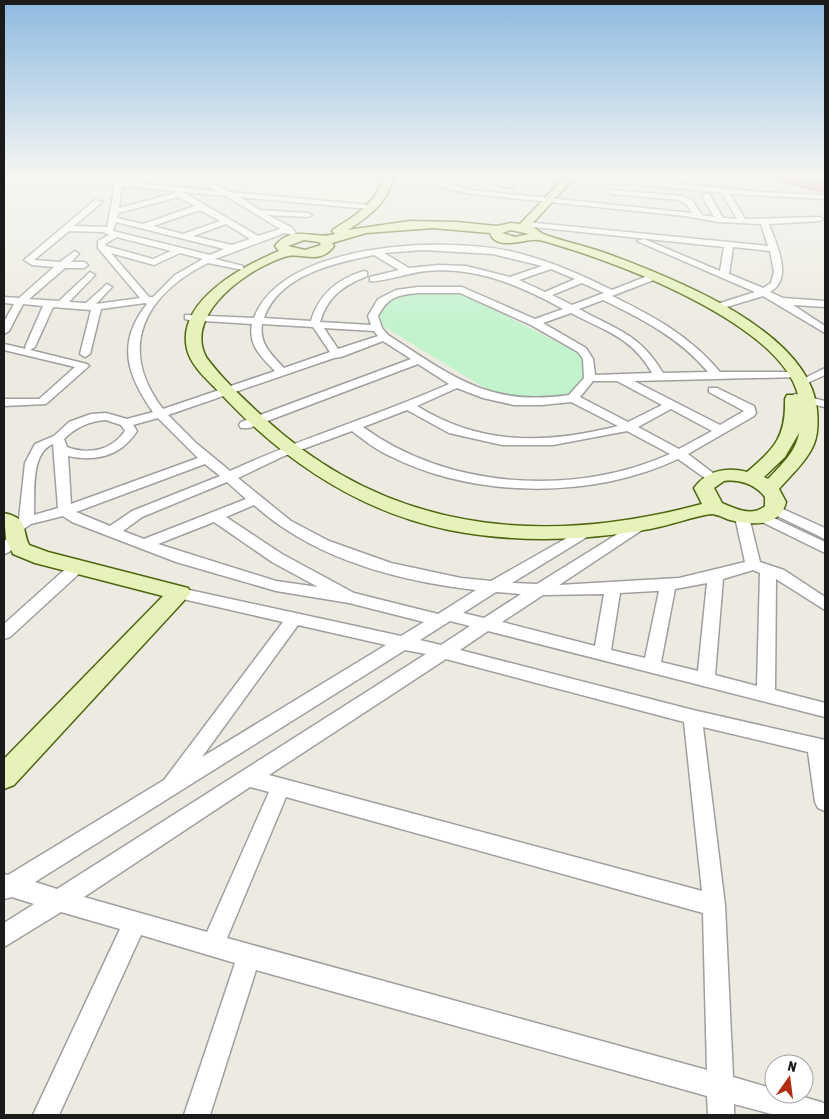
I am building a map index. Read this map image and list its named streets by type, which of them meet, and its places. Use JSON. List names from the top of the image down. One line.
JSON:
{"north":"top"}
